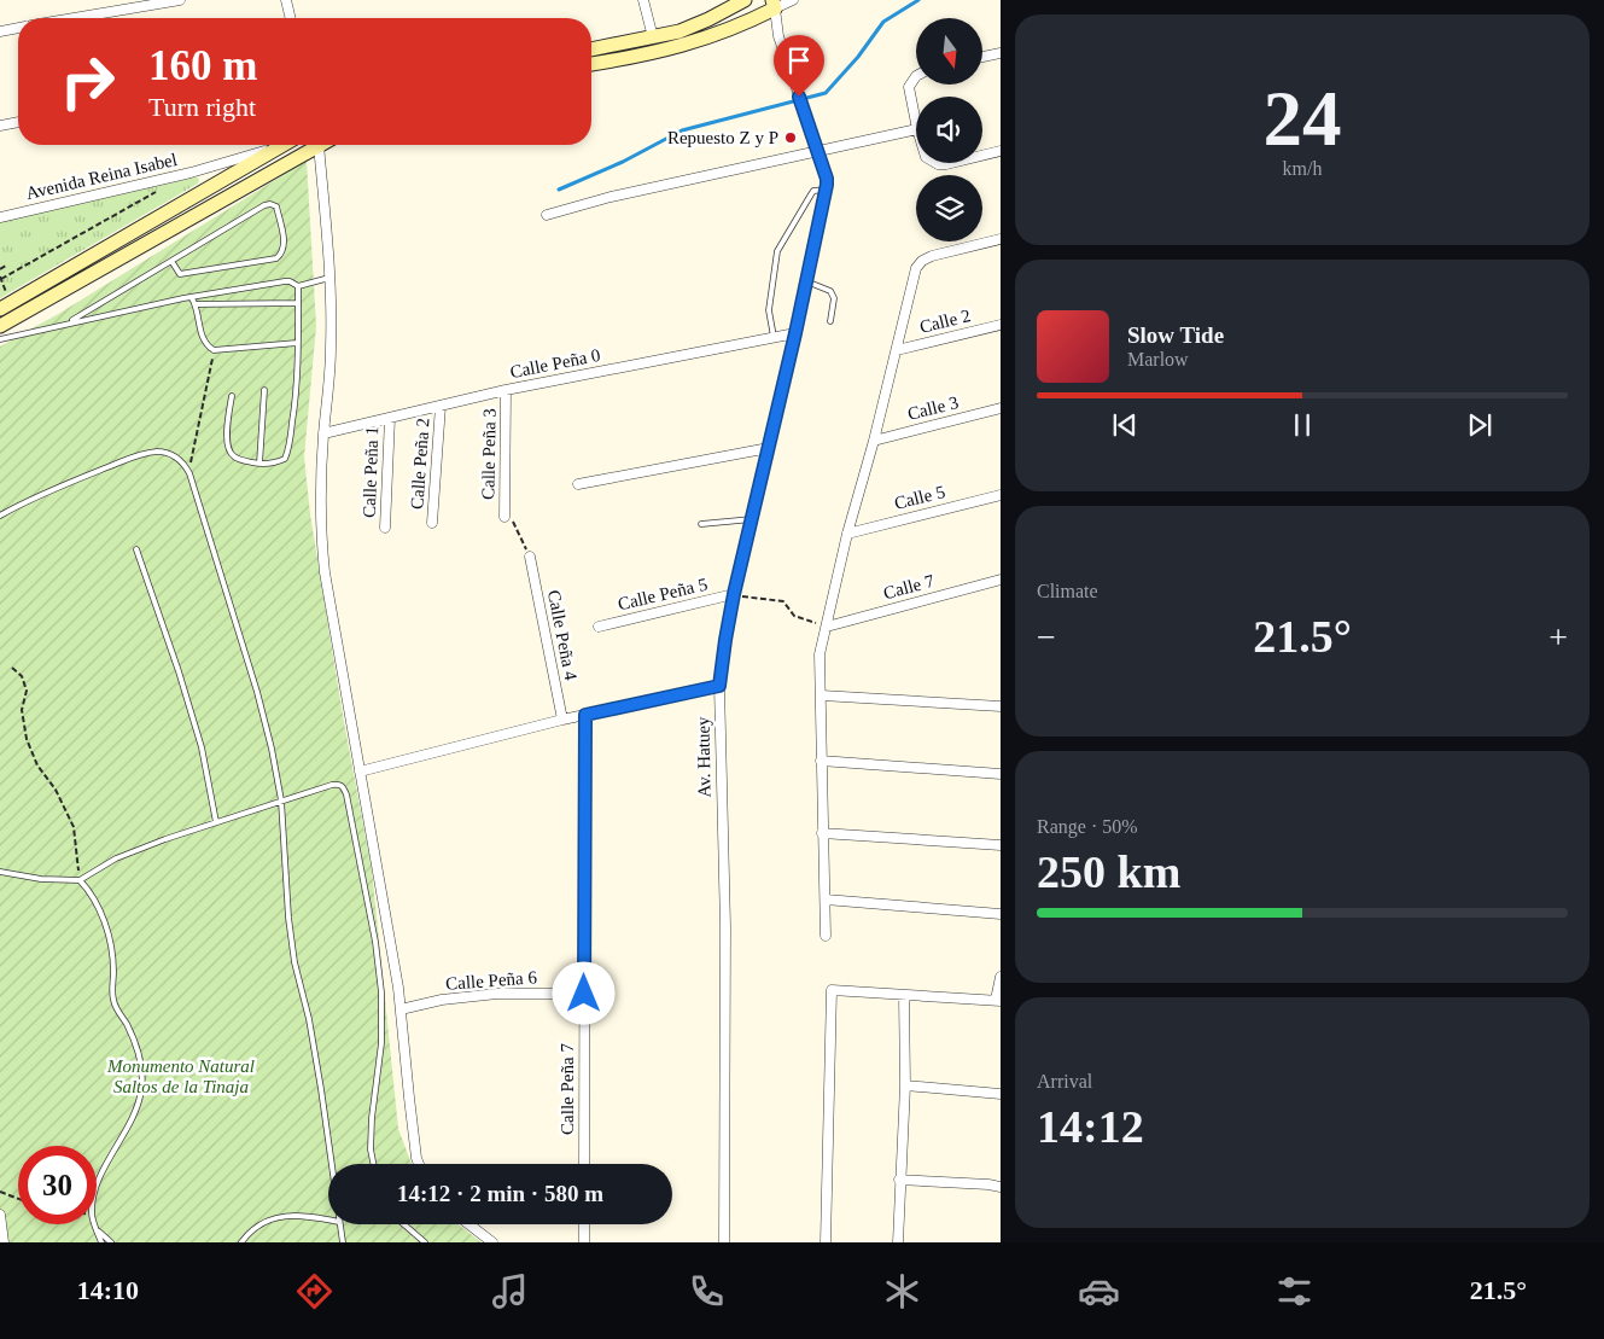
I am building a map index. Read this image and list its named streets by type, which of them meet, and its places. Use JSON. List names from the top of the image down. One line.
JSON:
{"streets":{"main road":["Av. Hatuey"],"street":["Avenida Reina Isabel","Calle 2","Calle Peña 0","Calle 3","Calle Peña 3","Calle Peña 2","Calle Peña 1","Calle 5","Calle 7","Calle Peña 5","Calle Peña 4","Calle Peña 6","Calle Peña 7"]},"crossings":[["Calle Peña 0","Calle Peña 3"],["Calle Peña 0","Calle Peña 2"],["Calle Peña 0","Calle Peña 1"],["Calle Peña 0","Av. Hatuey"],["Calle Peña 5","Av. Hatuey"],["Calle Peña 6","Calle Peña 7"]],"parks":["Monumento Natural Saltos de la Tinaja"],"places":["Repuesto Z y P"],"north":"bottom","page":{"tile":[["24","km/h"],"Climate",["Range · 50%","250 km"],["Arrival","14:12"]],"turn":["160 m","Turn right"],"song":["Slow Tide","Marlow"],"heat":["−","21.5°","+"],"limit":"30","trip":"14:12 · 2 min · 580 m","tabs":["14:10","21.5°"]}}
